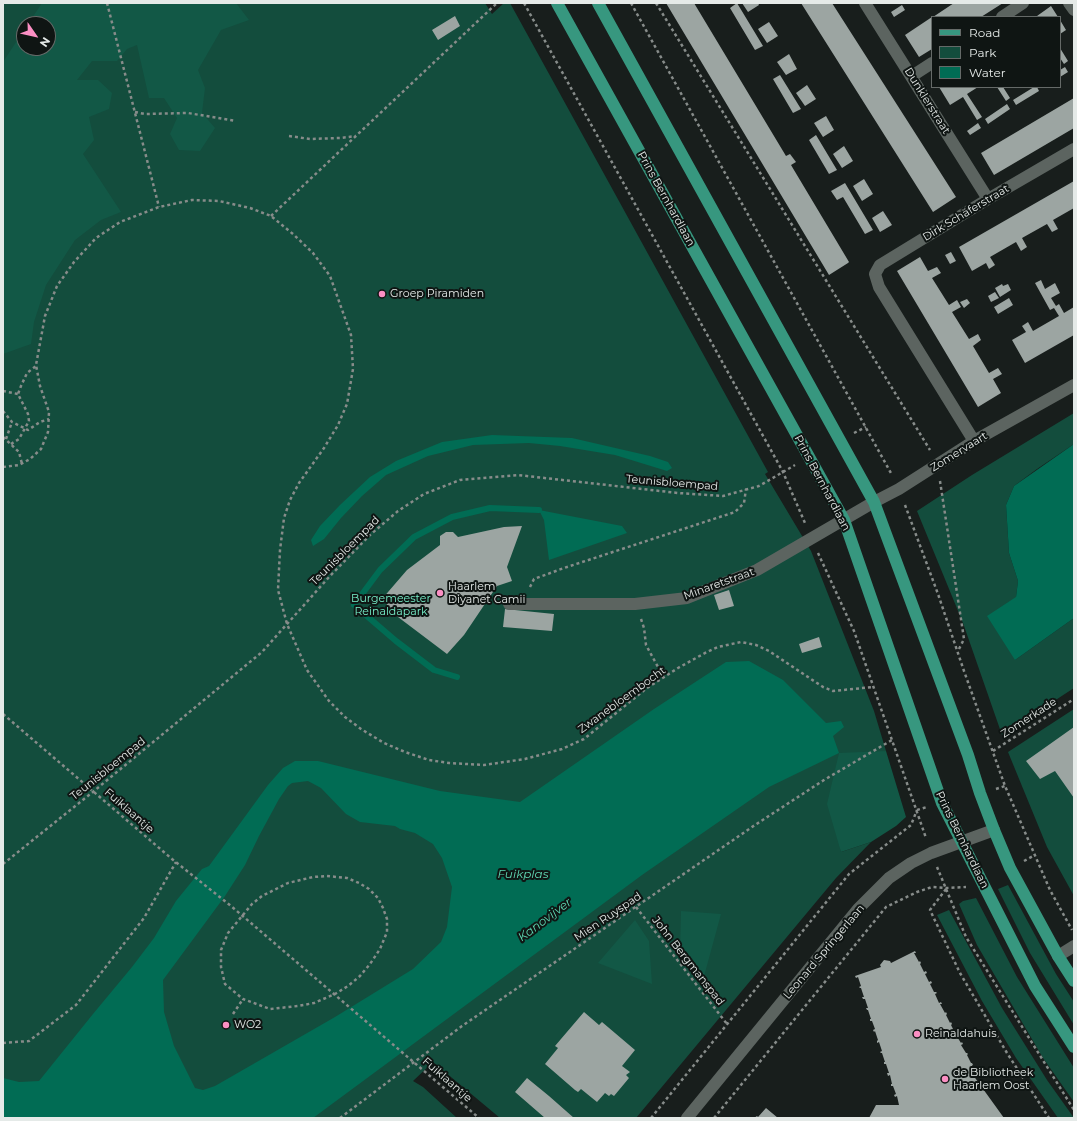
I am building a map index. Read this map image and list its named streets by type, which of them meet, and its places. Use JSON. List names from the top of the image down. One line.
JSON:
{"streets":{"main road":["Prins Bernhardlaan"],"street":["Dunklerstraat","Dirk Schäferstraat","Zomervaart","Minaretstraat","Leonard Springerlaan"],"path":["Teunisbloempad","Zwanebloembocht","Zomerkade","Fuiklaantje","Mien Ruyspad","John Bergmanspad"]},"crossings":[["Dunklerstraat","Dirk Schäferstraat"],["Prins Bernhardlaan","Zomervaart"],["Prins Bernhardlaan","Minaretstraat"],["Prins Bernhardlaan","Leonard Springerlaan"],["Dirk Schäferstraat","Zomervaart"],["Zomervaart","Minaretstraat"],["Teunisbloempad","Zwanebloembocht"],["Teunisbloempad","Fuiklaantje"],["Fuiklaantje","Mien Ruyspad"],["Mien Ruyspad","John Bergmanspad"]],"water":["Fuikplas","Kanovijver"],"parks":["Burgemeester Reinaldapark"],"places":["Groep Piramiden","Haarlem Diyanet Camii","WO2","Reinaldahuis","de Bibliotheek Haarlem Oost"],"legend":["Road","Park","Water"],"north":"bottom right"}
